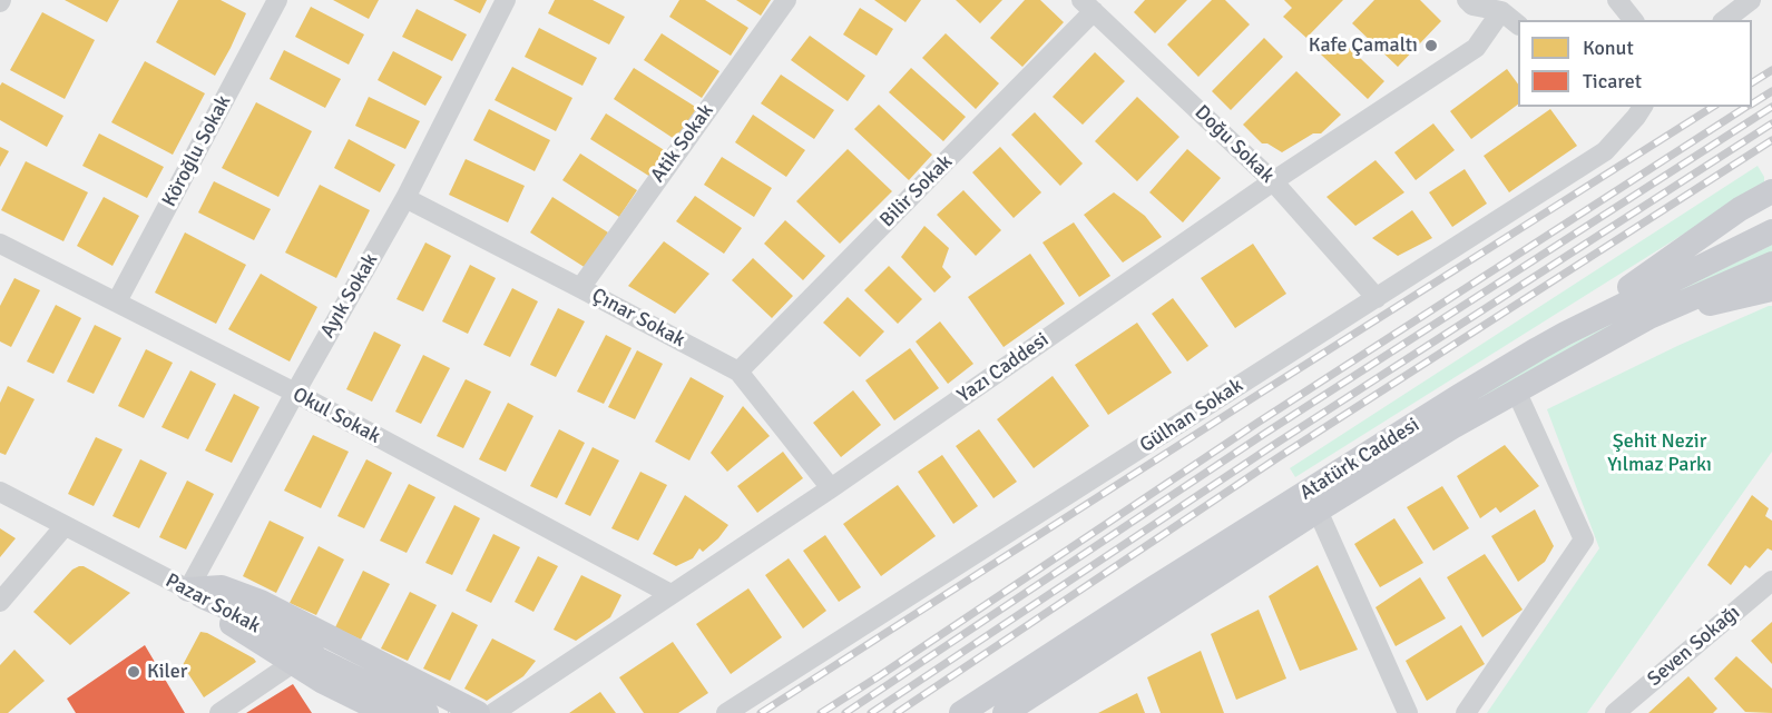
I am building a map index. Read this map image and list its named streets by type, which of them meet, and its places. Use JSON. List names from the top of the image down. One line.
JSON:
{"streets":{"main road":["Atatürk Caddesi","Pazar Sokak"],"street":["Atik Sokak","Doğu Sokak","Köroğlu Sokak","Bilir Sokak","Ayık Sokak","Çınar Sokak","Yazı Caddesi","Okul Sokak","Gülhan Sokak","Seven Sokağı"]},"crossings":[["Atik Sokak","Çınar Sokak"],["Doğu Sokak","Bilir Sokak"],["Doğu Sokak","Yazı Caddesi"],["Doğu Sokak","Gülhan Sokak"],["Köroğlu Sokak","Okul Sokak"],["Bilir Sokak","Çınar Sokak"],["Ayık Sokak","Çınar Sokak"],["Ayık Sokak","Okul Sokak"],["Ayık Sokak","Pazar Sokak"],["Çınar Sokak","Yazı Caddesi"],["Yazı Caddesi","Okul Sokak"]],"parks":["Şehit Nezir Yılmaz Parkı"],"places":["Kafe Çamaltı","Kiler"],"legend":["Konut","Ticaret"]}
